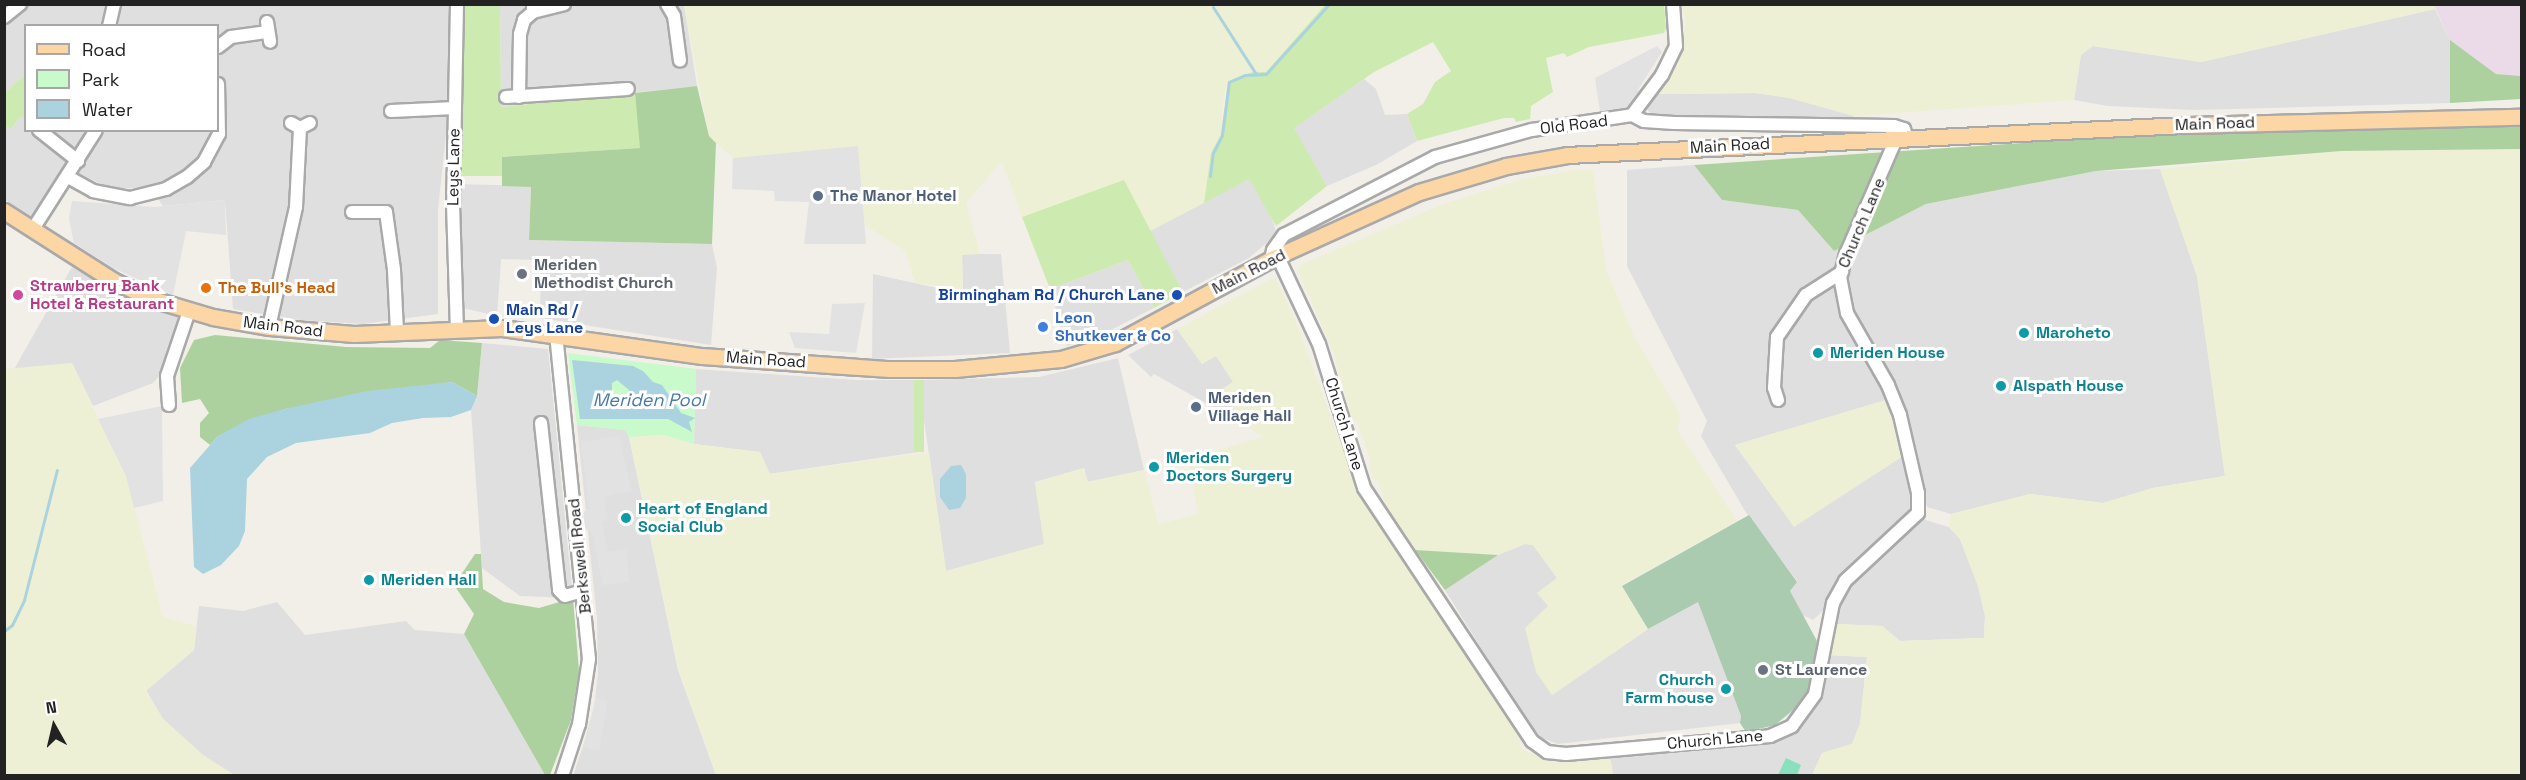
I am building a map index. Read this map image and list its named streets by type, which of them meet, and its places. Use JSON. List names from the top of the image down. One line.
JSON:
{"streets":{"main road":["Main Road"],"street":["Old Road","Leys Lane","Church Lane","Berkswell Road"]},"crossings":[["Main Road","Old Road"],["Main Road","Leys Lane"],["Main Road","Church Lane"],["Main Road","Berkswell Road"],["Old Road","Church Lane"]],"water":["Meriden Pool"],"places":["The Manor Hotel","Meriden Methodist Church","The Bull's Head","Strawberry Bank Hotel & Restaurant","Birmingham Rd / Church Lane","Main Rd / Leys Lane","Leon Shutkever & Co","Maroheto","Meriden House","Alspath House","Meriden Village Hall","Meriden Doctors Surgery","Heart of England Social Club","Meriden Hall","St Laurence","Church Farm house"],"legend":["Road","Park","Water"],"north":"top"}
